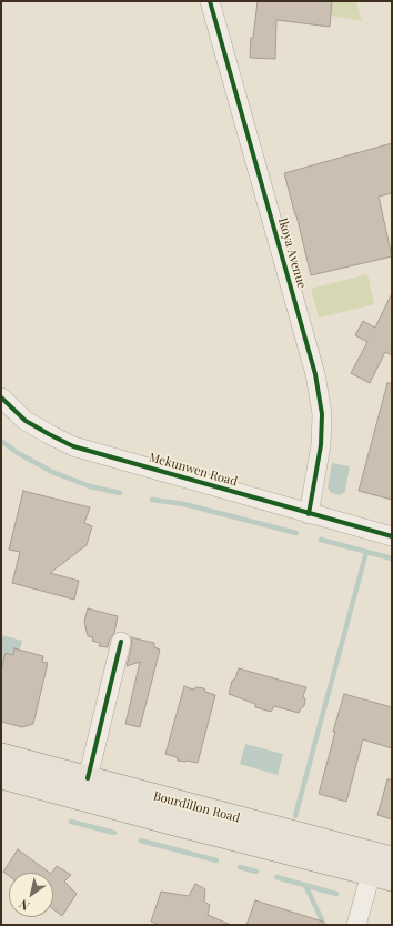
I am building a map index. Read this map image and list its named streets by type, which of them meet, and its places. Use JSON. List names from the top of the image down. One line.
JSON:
{"streets":{"main road":["Bourdillon Road"],"street":["Ikoya Avenue","Mekunwen Road"]},"crossings":[["Ikoya Avenue","Mekunwen Road"]],"north":"bottom left"}
